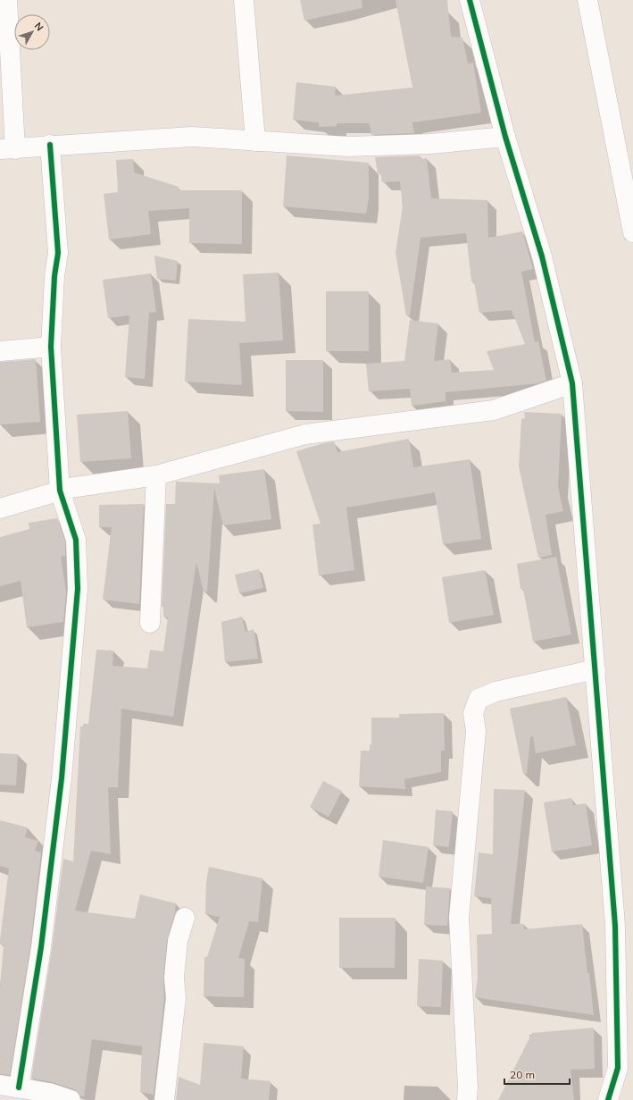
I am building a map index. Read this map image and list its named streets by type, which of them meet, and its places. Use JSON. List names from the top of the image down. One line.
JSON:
{"scale_bar":"20 m","north":"top right"}
